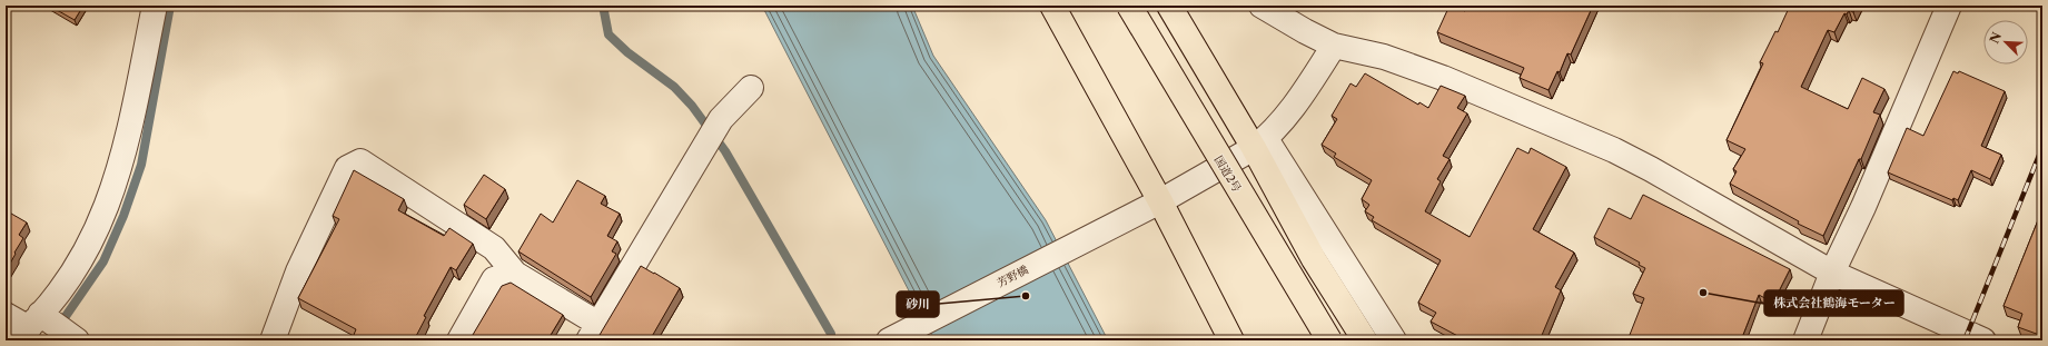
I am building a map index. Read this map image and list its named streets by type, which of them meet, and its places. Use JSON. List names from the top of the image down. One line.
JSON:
{"streets":{"highway":["国道2号"],"street":["芳野橋"]},"places":["株式会社鶴海モーター","砂川"],"north":"top left"}
